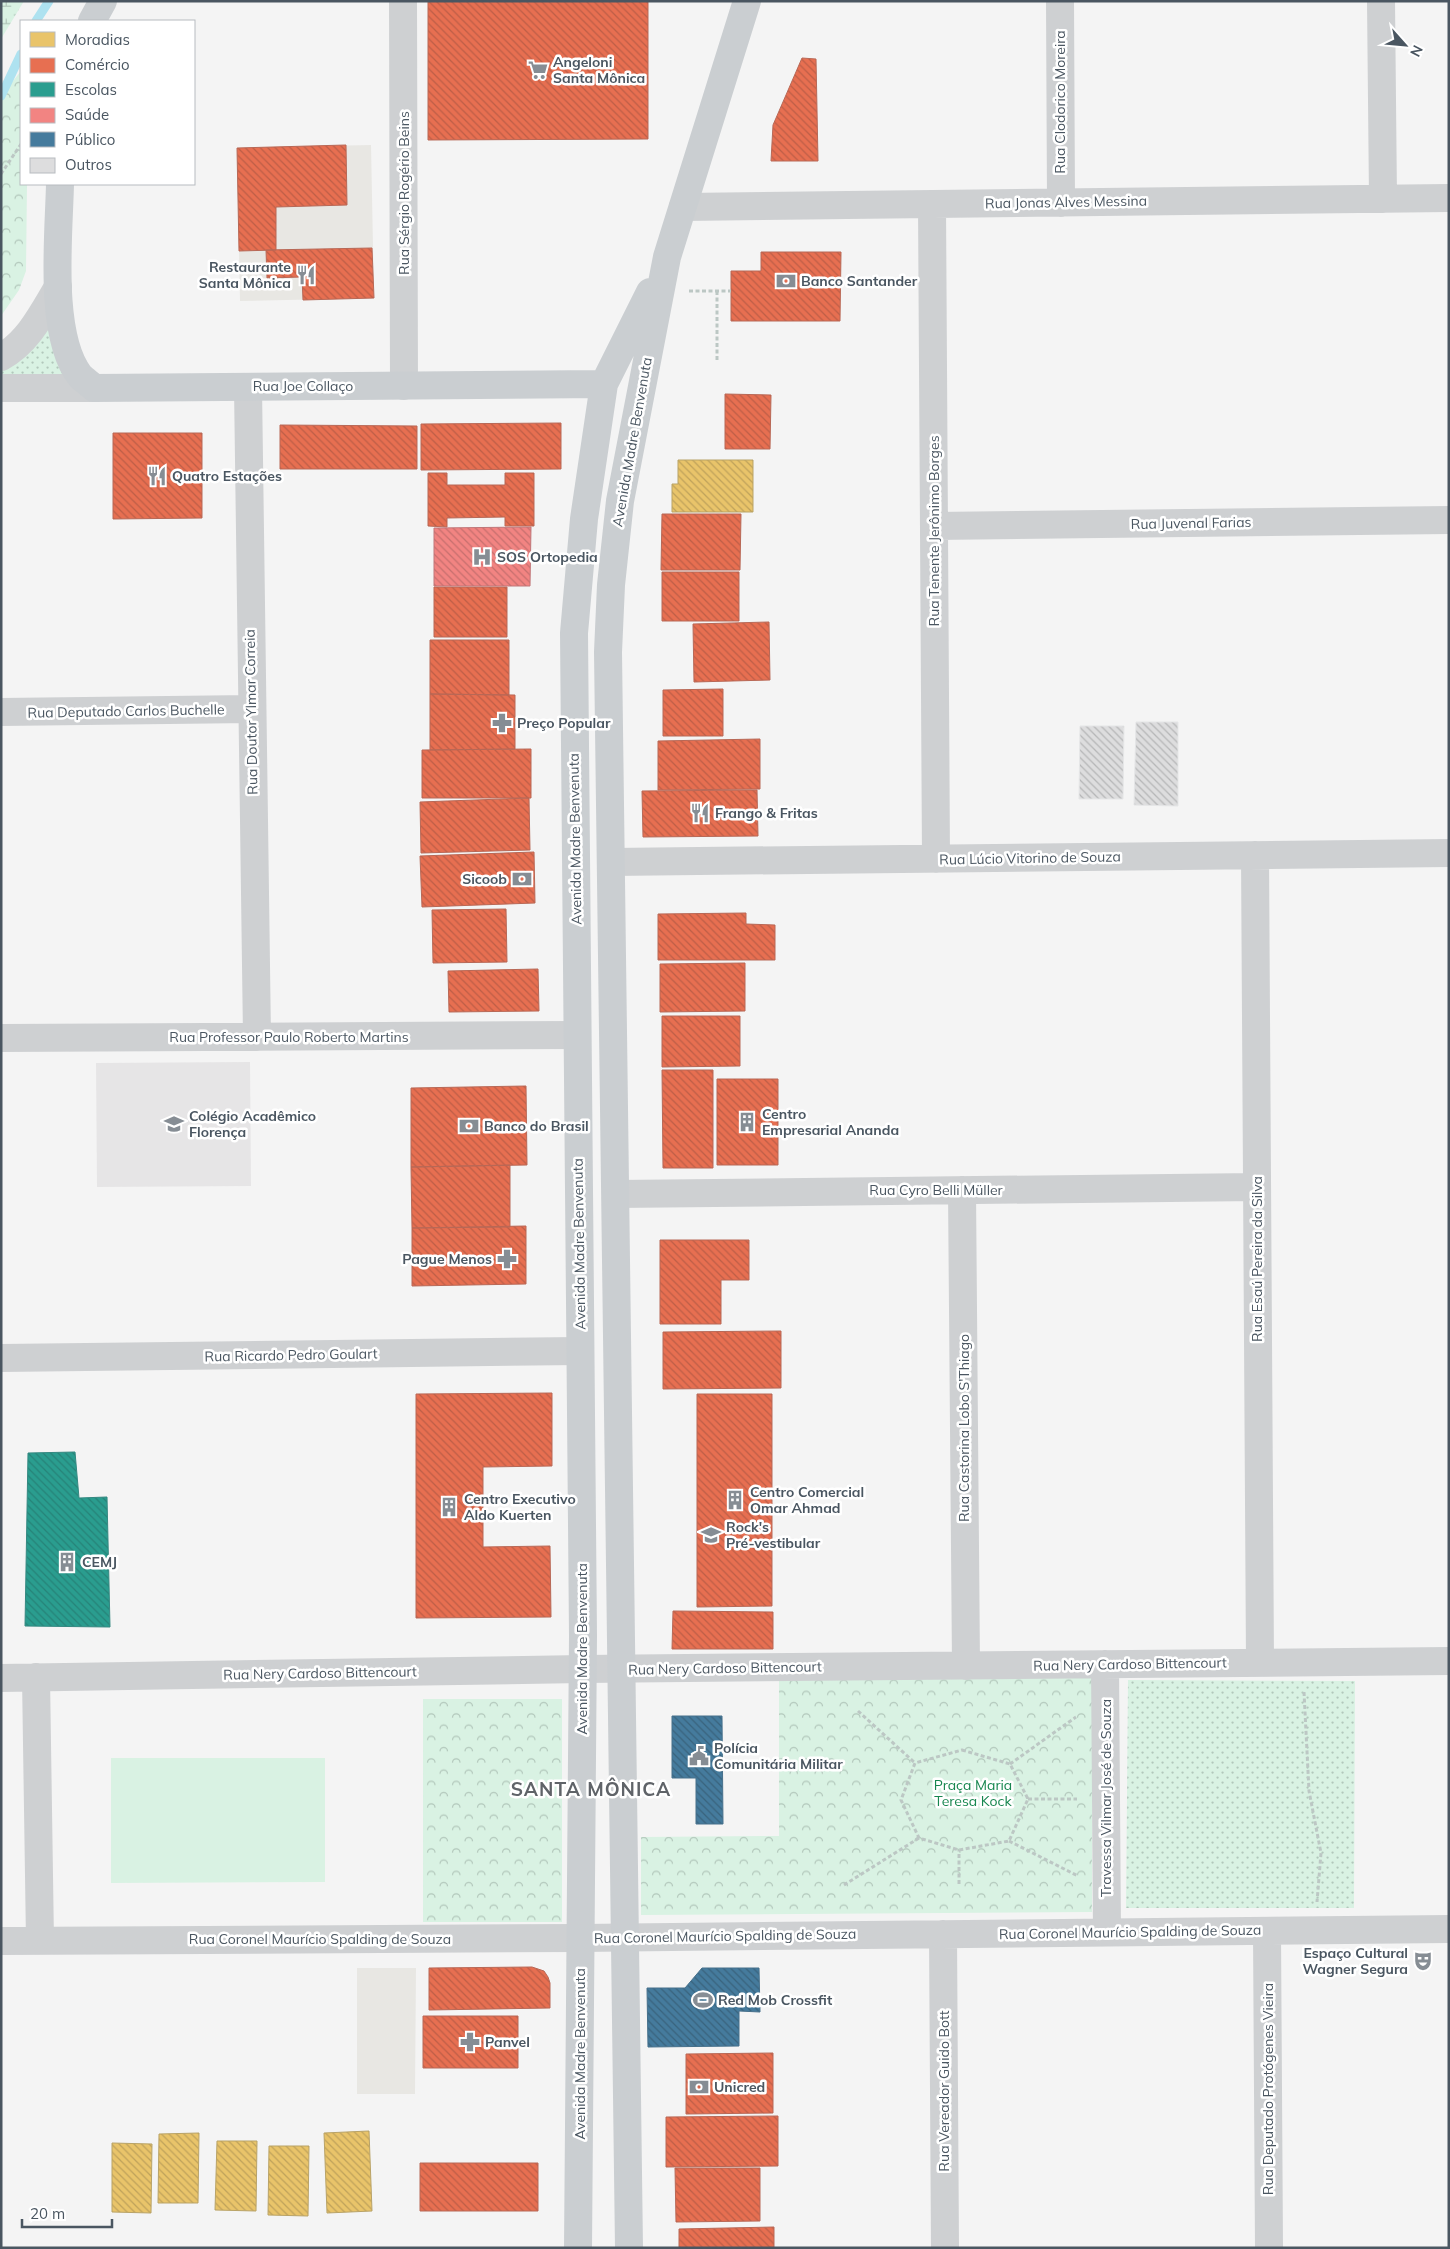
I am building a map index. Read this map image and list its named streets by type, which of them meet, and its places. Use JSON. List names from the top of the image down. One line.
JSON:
{"streets":{"main road":["Rua Joe Collaço","Avenida Madre Benvenuta"],"street":["Rua Clodorico Moreira","Rua Sérgio Rogério Beins","Rua Jonas Alves Messina","Rua Juvenal Farias","Rua Tenente Jerônimo Borges","Rua Deputado Carlos Buchelle","Rua Doutor Ylmar Correia","Rua Lúcio Vitorino de Souza","Rua Professor Paulo Roberto Martins","Rua Cyro Belli Müller","Rua Esaú Pereira da Silva","Rua Ricardo Pedro Goulart","Rua Castorina Lobo S'Thiago","Rua Nery Cardoso Bittencourt","Travessa Vilmar José de Souza","Rua Coronel Maurício Spalding de Souza","Rua Deputado Protógenes Vieira","Rua Vereador Guido Bott"]},"crossings":[["Rua Clodorico Moreira","Rua Jonas Alves Messina"],["Rua Sérgio Rogério Beins","Rua Joe Collaço"],["Rua Jonas Alves Messina","Avenida Madre Benvenuta"],["Rua Jonas Alves Messina","Rua Tenente Jerônimo Borges"],["Rua Joe Collaço","Avenida Madre Benvenuta"],["Rua Joe Collaço","Rua Doutor Ylmar Correia"],["Avenida Madre Benvenuta","Rua Lúcio Vitorino de Souza"],["Avenida Madre Benvenuta","Rua Professor Paulo Roberto Martins"],["Avenida Madre Benvenuta","Rua Cyro Belli Müller"],["Avenida Madre Benvenuta","Rua Ricardo Pedro Goulart"],["Avenida Madre Benvenuta","Rua Nery Cardoso Bittencourt"],["Avenida Madre Benvenuta","Rua Coronel Maurício Spalding de Souza"],["Rua Juvenal Farias","Rua Tenente Jerônimo Borges"],["Rua Tenente Jerônimo Borges","Rua Lúcio Vitorino de Souza"],["Rua Deputado Carlos Buchelle","Rua Doutor Ylmar Correia"],["Rua Doutor Ylmar Correia","Rua Professor Paulo Roberto Martins"],["Rua Lúcio Vitorino de Souza","Rua Esaú Pereira da Silva"],["Rua Cyro Belli Müller","Rua Esaú Pereira da Silva"],["Rua Cyro Belli Müller","Rua Castorina Lobo S'Thiago"],["Rua Esaú Pereira da Silva","Rua Nery Cardoso Bittencourt"],["Rua Castorina Lobo S'Thiago","Rua Nery Cardoso Bittencourt"],["Rua Nery Cardoso Bittencourt","Travessa Vilmar José de Souza"],["Travessa Vilmar José de Souza","Rua Coronel Maurício Spalding de Souza"],["Rua Coronel Maurício Spalding de Souza","Rua Deputado Protógenes Vieira"],["Rua Coronel Maurício Spalding de Souza","Rua Vereador Guido Bott"]],"districts":["SANTA MÔNICA"],"parks":["Praça Maria Teresa Kock"],"places":{"supermarket":["Angeloni Santa Mônica"],"restaurant":["Restaurante Santa Mônica","Quatro Estações","Frango & Fritas"],"bank":["Banco Santander","Sicoob","Banco do Brasil","Unicred"],"hospital":["SOS Ortopedia"],"pharmacy":["Preço Popular","Pague Menos","Panvel"],"building":["Centro Empresarial Ananda","Centro Comercial Omar Ahmad","Centro Executivo Aldo Kuerten","CEMJ"],"school or university":["Colégio Acadêmico Florença","Rock's Pré-vestibular"],"public building":["Polícia Comunitária Militar"],"theatre":["Espaço Cultural Wagner Segura"],"sports":["Red Mob Crossfit"]},"legend":["Moradias","Comércio","Escolas","Saúde","Público","Outros"],"scale_bar":"20 m","north":"bottom right"}
